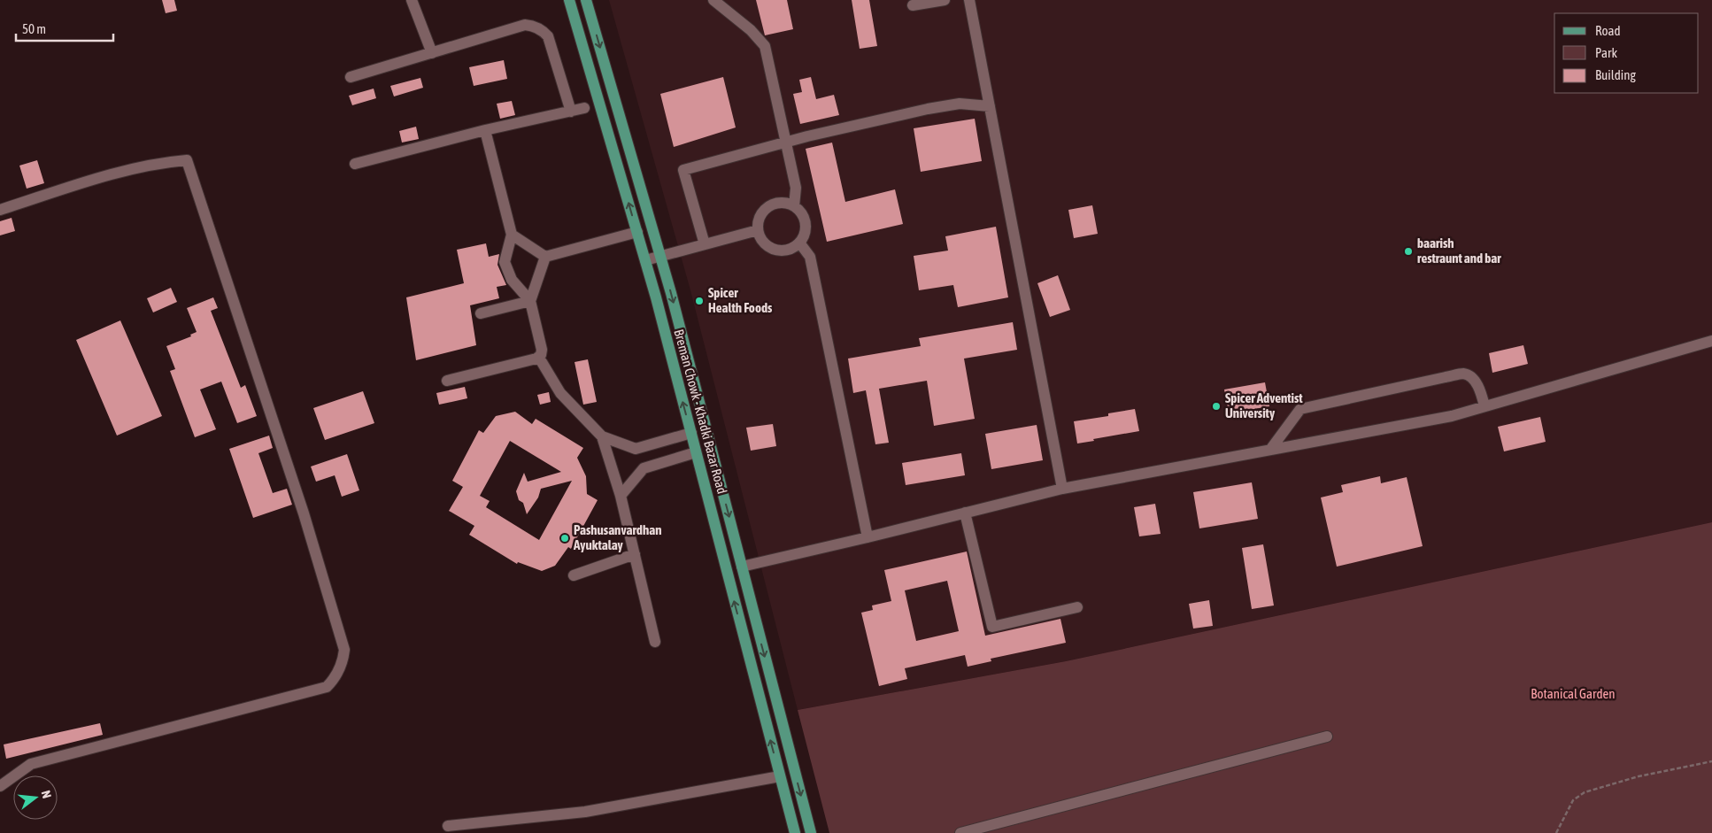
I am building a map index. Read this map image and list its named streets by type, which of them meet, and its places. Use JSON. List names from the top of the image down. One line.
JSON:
{"streets":{"main road":["Breman Chowk - Khadki Bazar Road"]},"parks":["Botanical Garden"],"places":["baarish restraunt and bar","Spicer Health Foods","Spicer Adventist University","Pashusanvardhan Ayuktalay"],"legend":["Road","Park","Building"],"scale_bar":"50 m","north":"right"}
